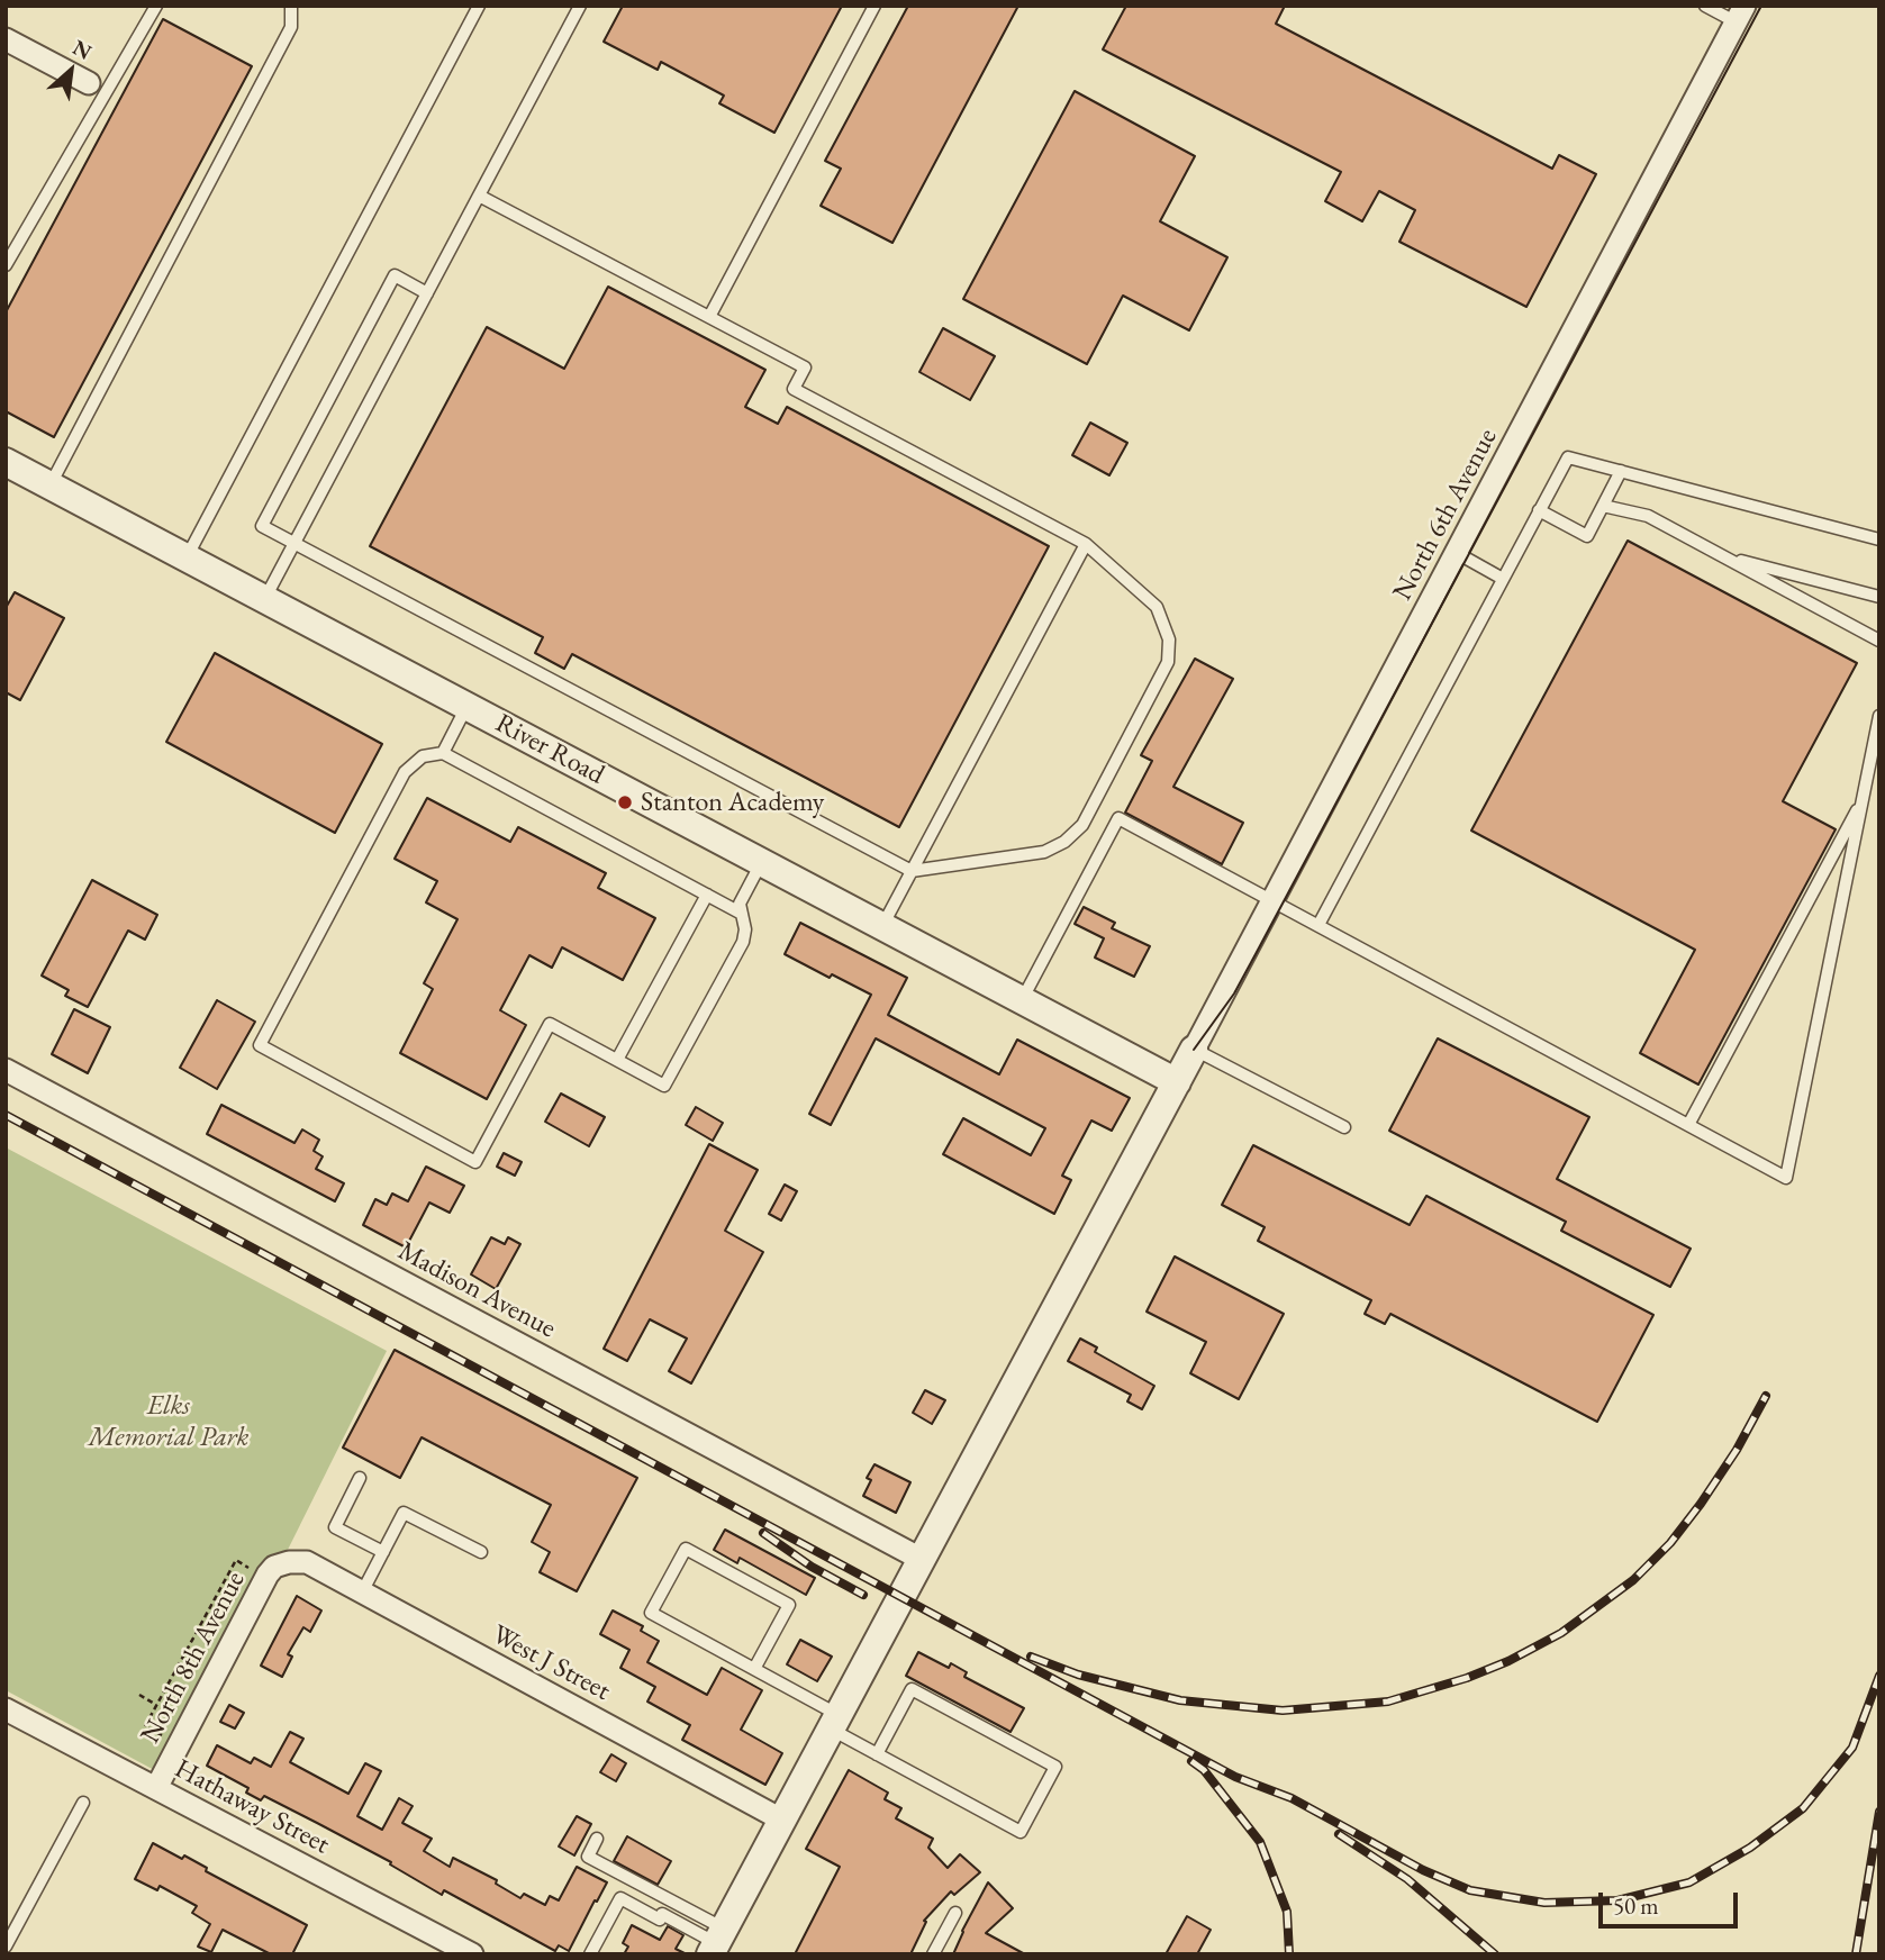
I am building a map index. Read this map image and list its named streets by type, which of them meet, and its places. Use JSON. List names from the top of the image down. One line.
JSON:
{"streets":{"street":["North 6th Avenue","River Road","Madison Avenue","North 8th Avenue","West J Street","Hathaway Street"]},"crossings":[["North 8th Avenue","West J Street"],["North 8th Avenue","Hathaway Street"]],"parks":["Elks Memorial Park"],"places":["Stanton Academy"],"scale_bar":"50 m","north":"top right"}
